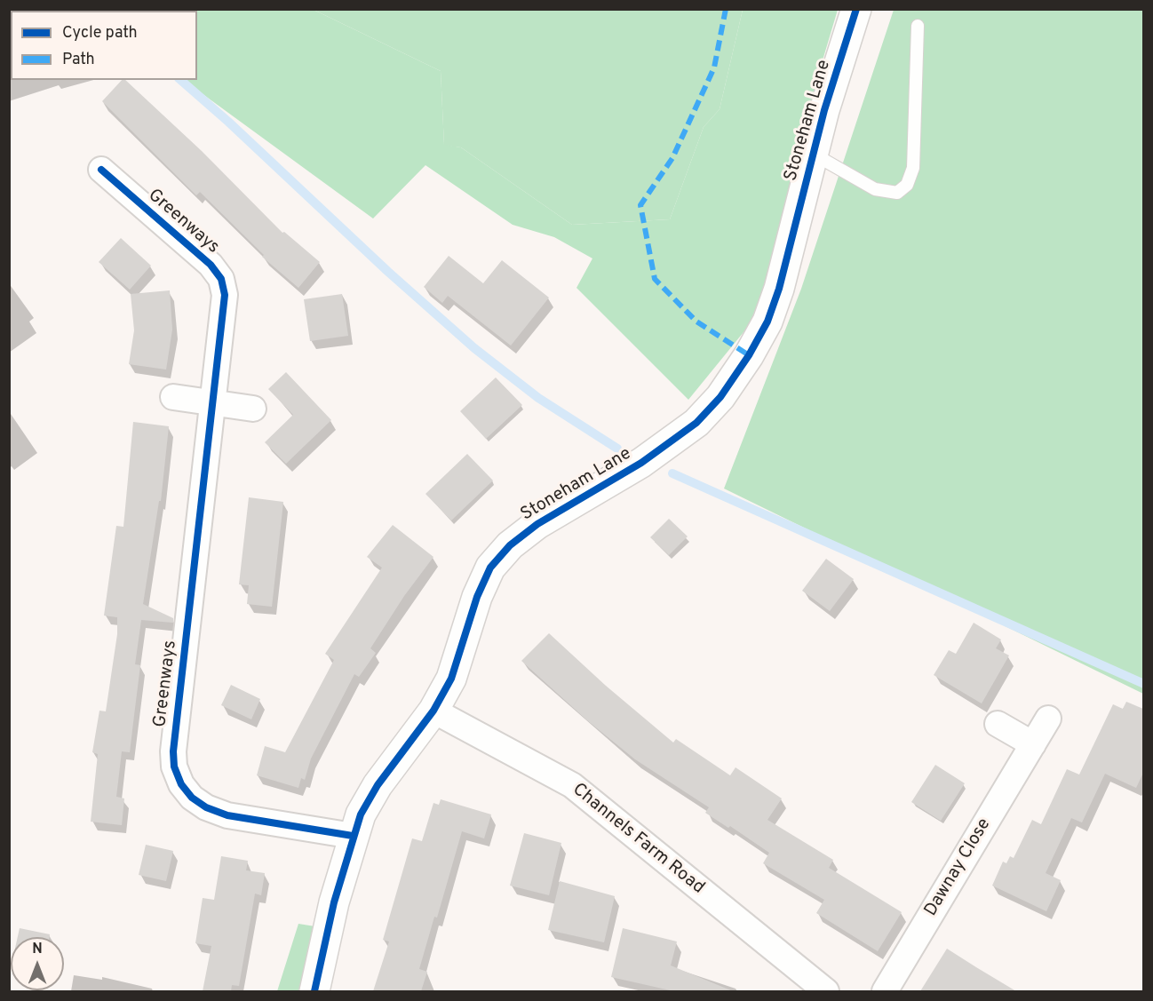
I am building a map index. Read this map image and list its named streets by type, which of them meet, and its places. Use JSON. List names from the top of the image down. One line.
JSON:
{"streets":{"street":["Stoneham Lane","Greenways","Channels Farm Road","Dawnay Close"]},"crossings":[["Stoneham Lane","Greenways"],["Stoneham Lane","Channels Farm Road"]],"legend":["Cycle path","Path"],"north":"top"}
